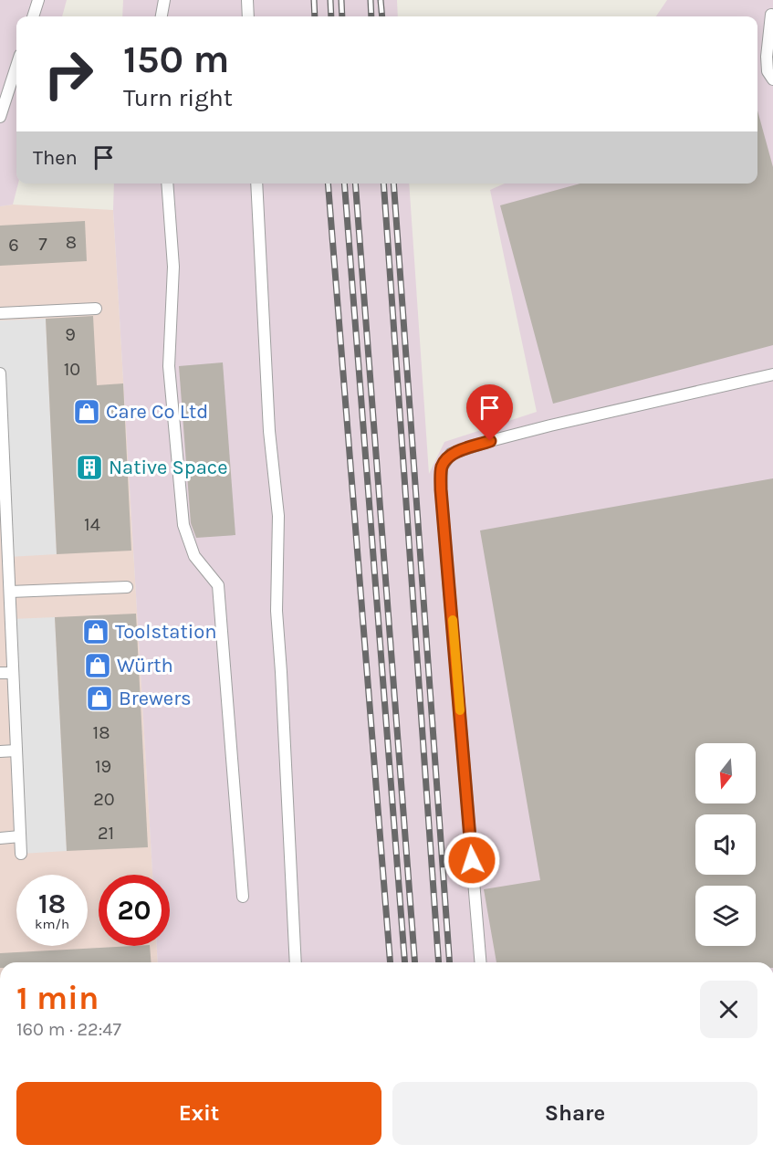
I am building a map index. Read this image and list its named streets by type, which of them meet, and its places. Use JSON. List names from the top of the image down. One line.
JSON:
{"places":{"shop":["Care Co Ltd","Toolstation","Würth","Brewers"],"building":["Native Space"]},"house_numbers":["8","7","6","9","10","14","18","19","20","21"],"north":"bottom","page":{"turn":["150 m","Turn right"],"then":"Then","speed":"18 km/h","limit":"20","heading":["1 min","160 m · 22:47"],"buttons":["Exit","Share"]}}
